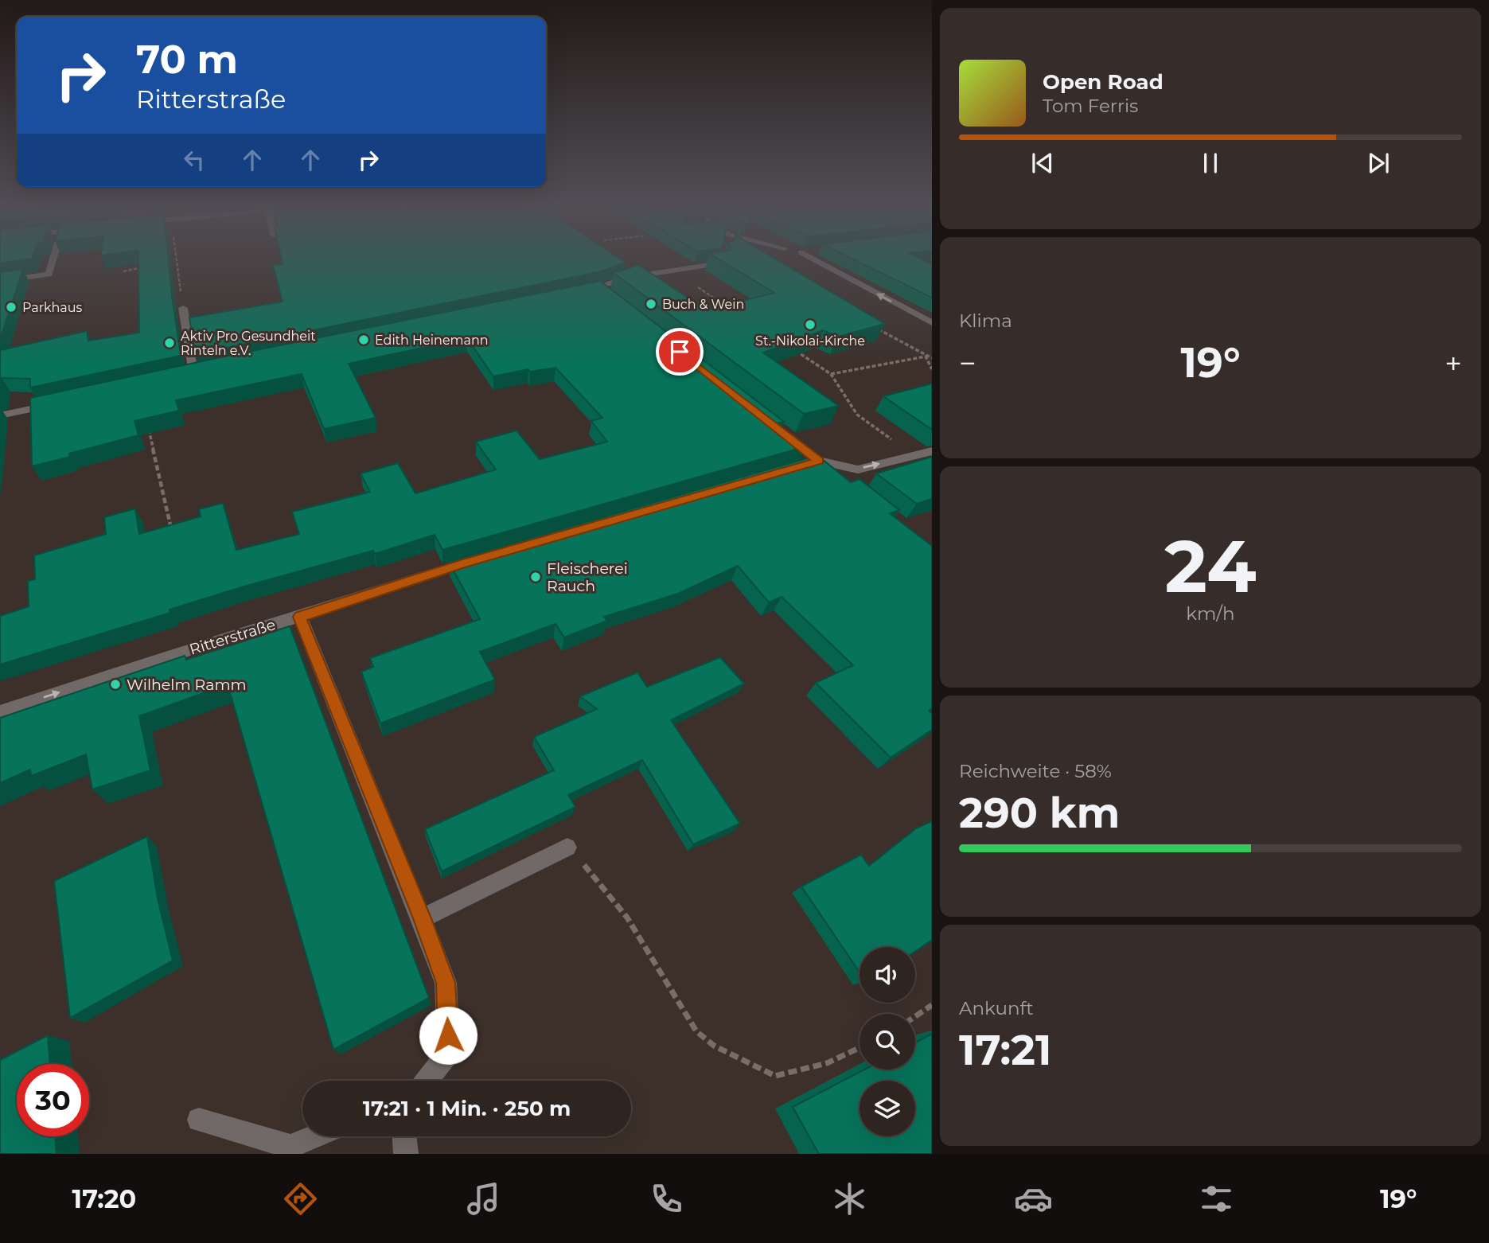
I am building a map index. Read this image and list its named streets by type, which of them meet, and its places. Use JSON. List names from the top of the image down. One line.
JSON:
{"streets":{"street":["Ritterstraße"]},"one_way":["Ritterstraße"],"places":["Buch & Wein","Parkhaus","St.-Nikolai-Kirche","Edith Heinemann","Aktiv Pro Gesundheit Rinteln e.V.","Fleischerei Rauch","Wilhelm Ramm"],"page":{"turn":["70 m","Ritterstraße"],"song":["Open Road","Tom Ferris"],"tile":["Klima",["24","km/h"],["Reichweite · 58%","290 km"],["Ankunft","17:21"]],"heat":["−","19°","+"],"limit":"30","trip":"17:21 · 1 Min. · 250 m","tabs":["17:20","19°"]}}
